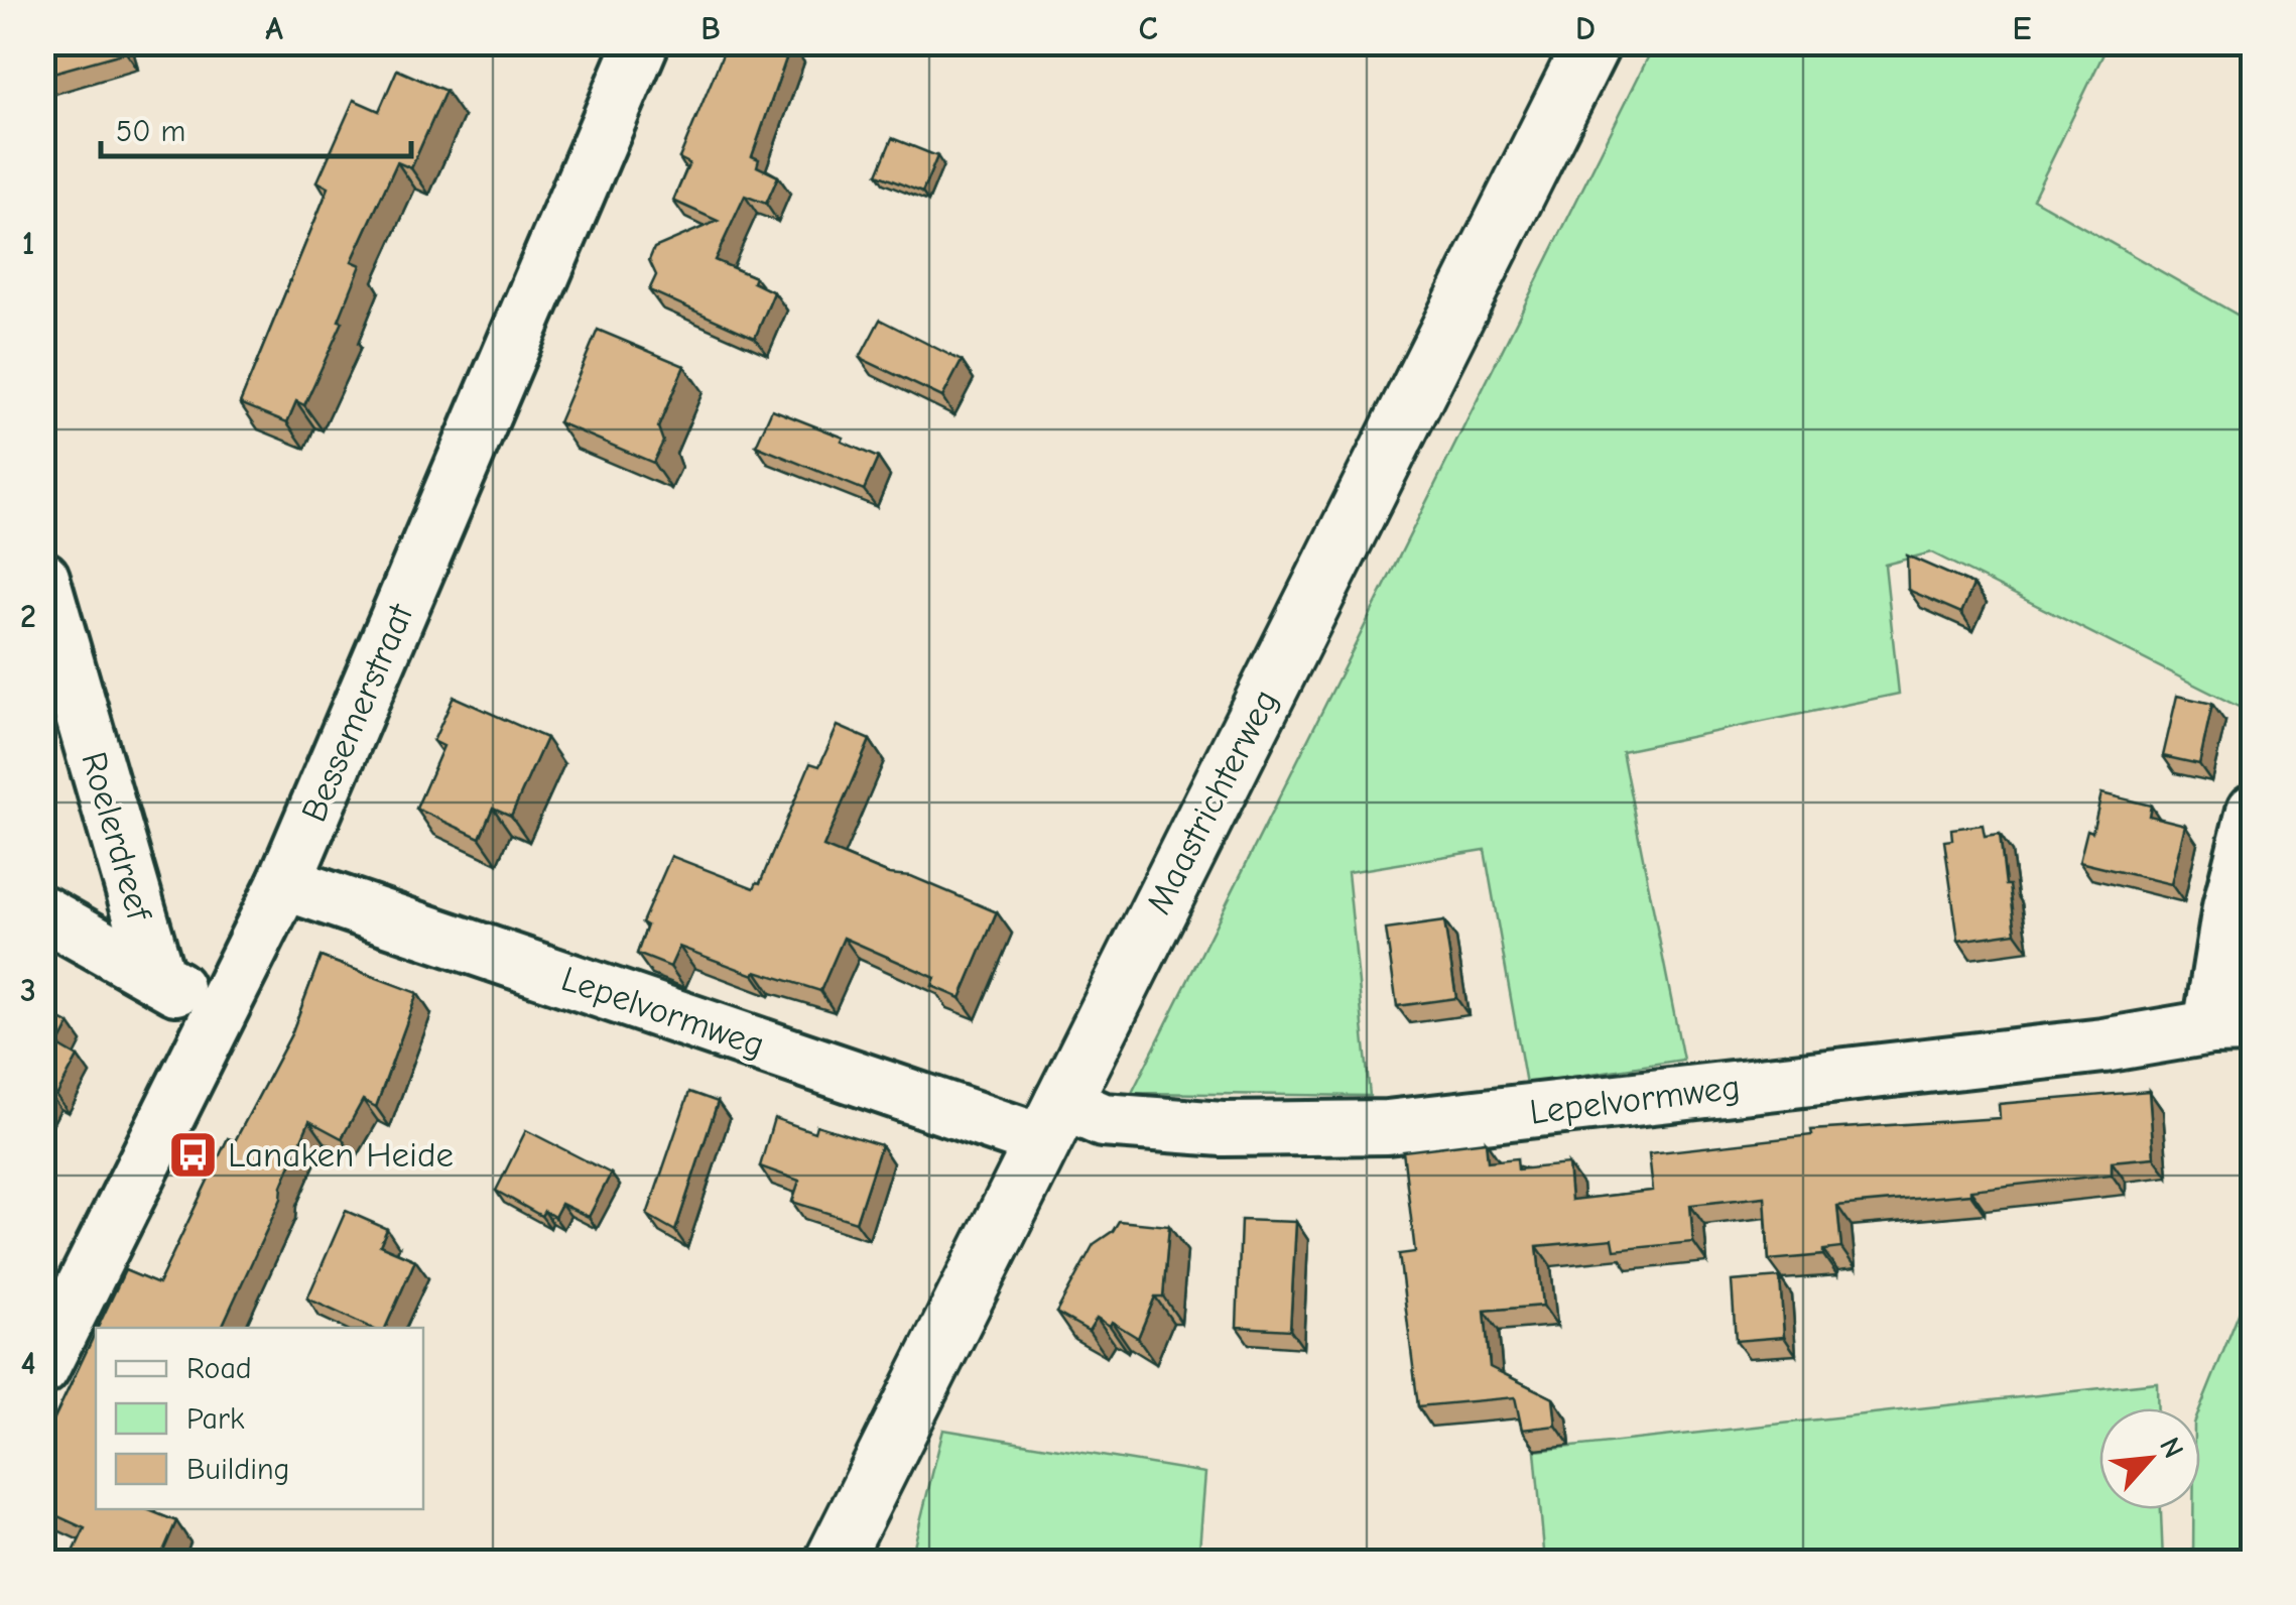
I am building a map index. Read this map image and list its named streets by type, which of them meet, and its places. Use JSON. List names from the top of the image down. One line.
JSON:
{"streets":{"main road":["Maastrichterweg"],"street":["Bessemerstraat","Roelerdreef","Lepelvormweg"]},"crossings":[["Bessemerstraat","Lepelvormweg"],["Maastrichterweg","Lepelvormweg"]],"places":{"bus stop":["Lanaken Heide"]},"legend":["Road","Park","Building"],"scale_bar":"50 m","north":"top right","grid":{"columns":["A","B","C","D","E"],"rows":["1","2","3","4"]}}
